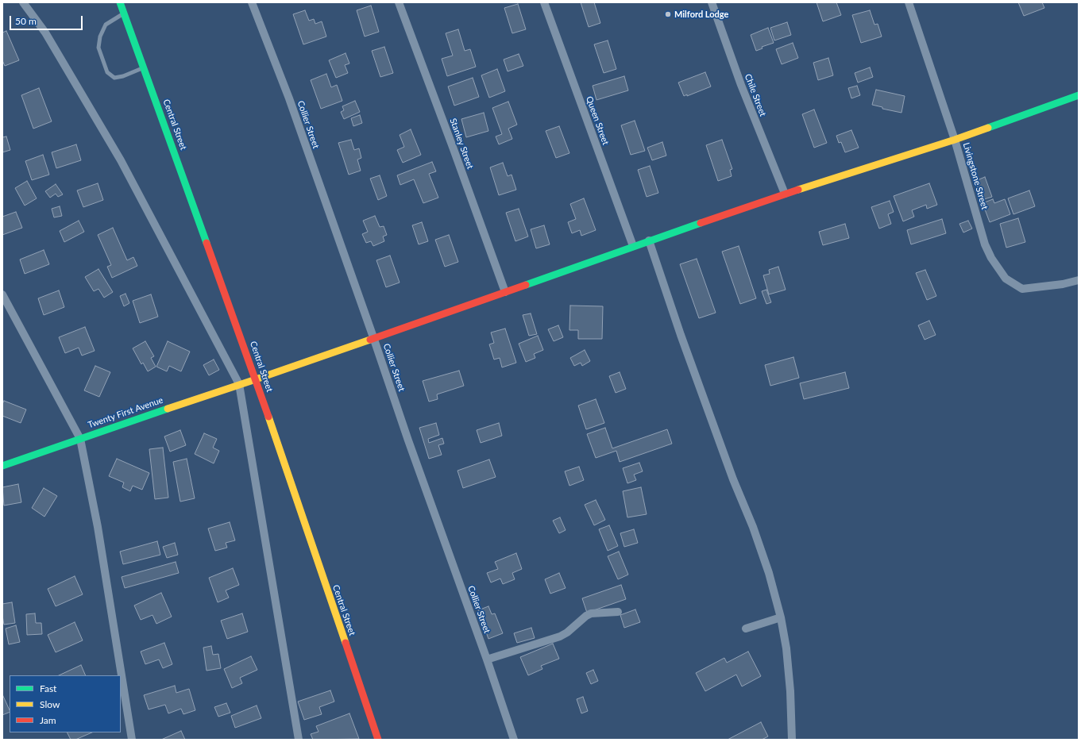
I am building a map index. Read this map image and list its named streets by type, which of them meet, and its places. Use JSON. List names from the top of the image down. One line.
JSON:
{"streets":{"street":["Chile Street","Queen Street","Central Street","Collier Street","Stanley Street","Livingstone Street","Twenty First Avenue"]},"crossings":[["Chile Street","Twenty First Avenue"],["Queen Street","Twenty First Avenue"],["Central Street","Twenty First Avenue"],["Collier Street","Twenty First Avenue"],["Stanley Street","Twenty First Avenue"],["Livingstone Street","Twenty First Avenue"]],"places":["Milford Lodge"],"legend":["Fast","Slow","Jam"],"scale_bar":"50 m"}
